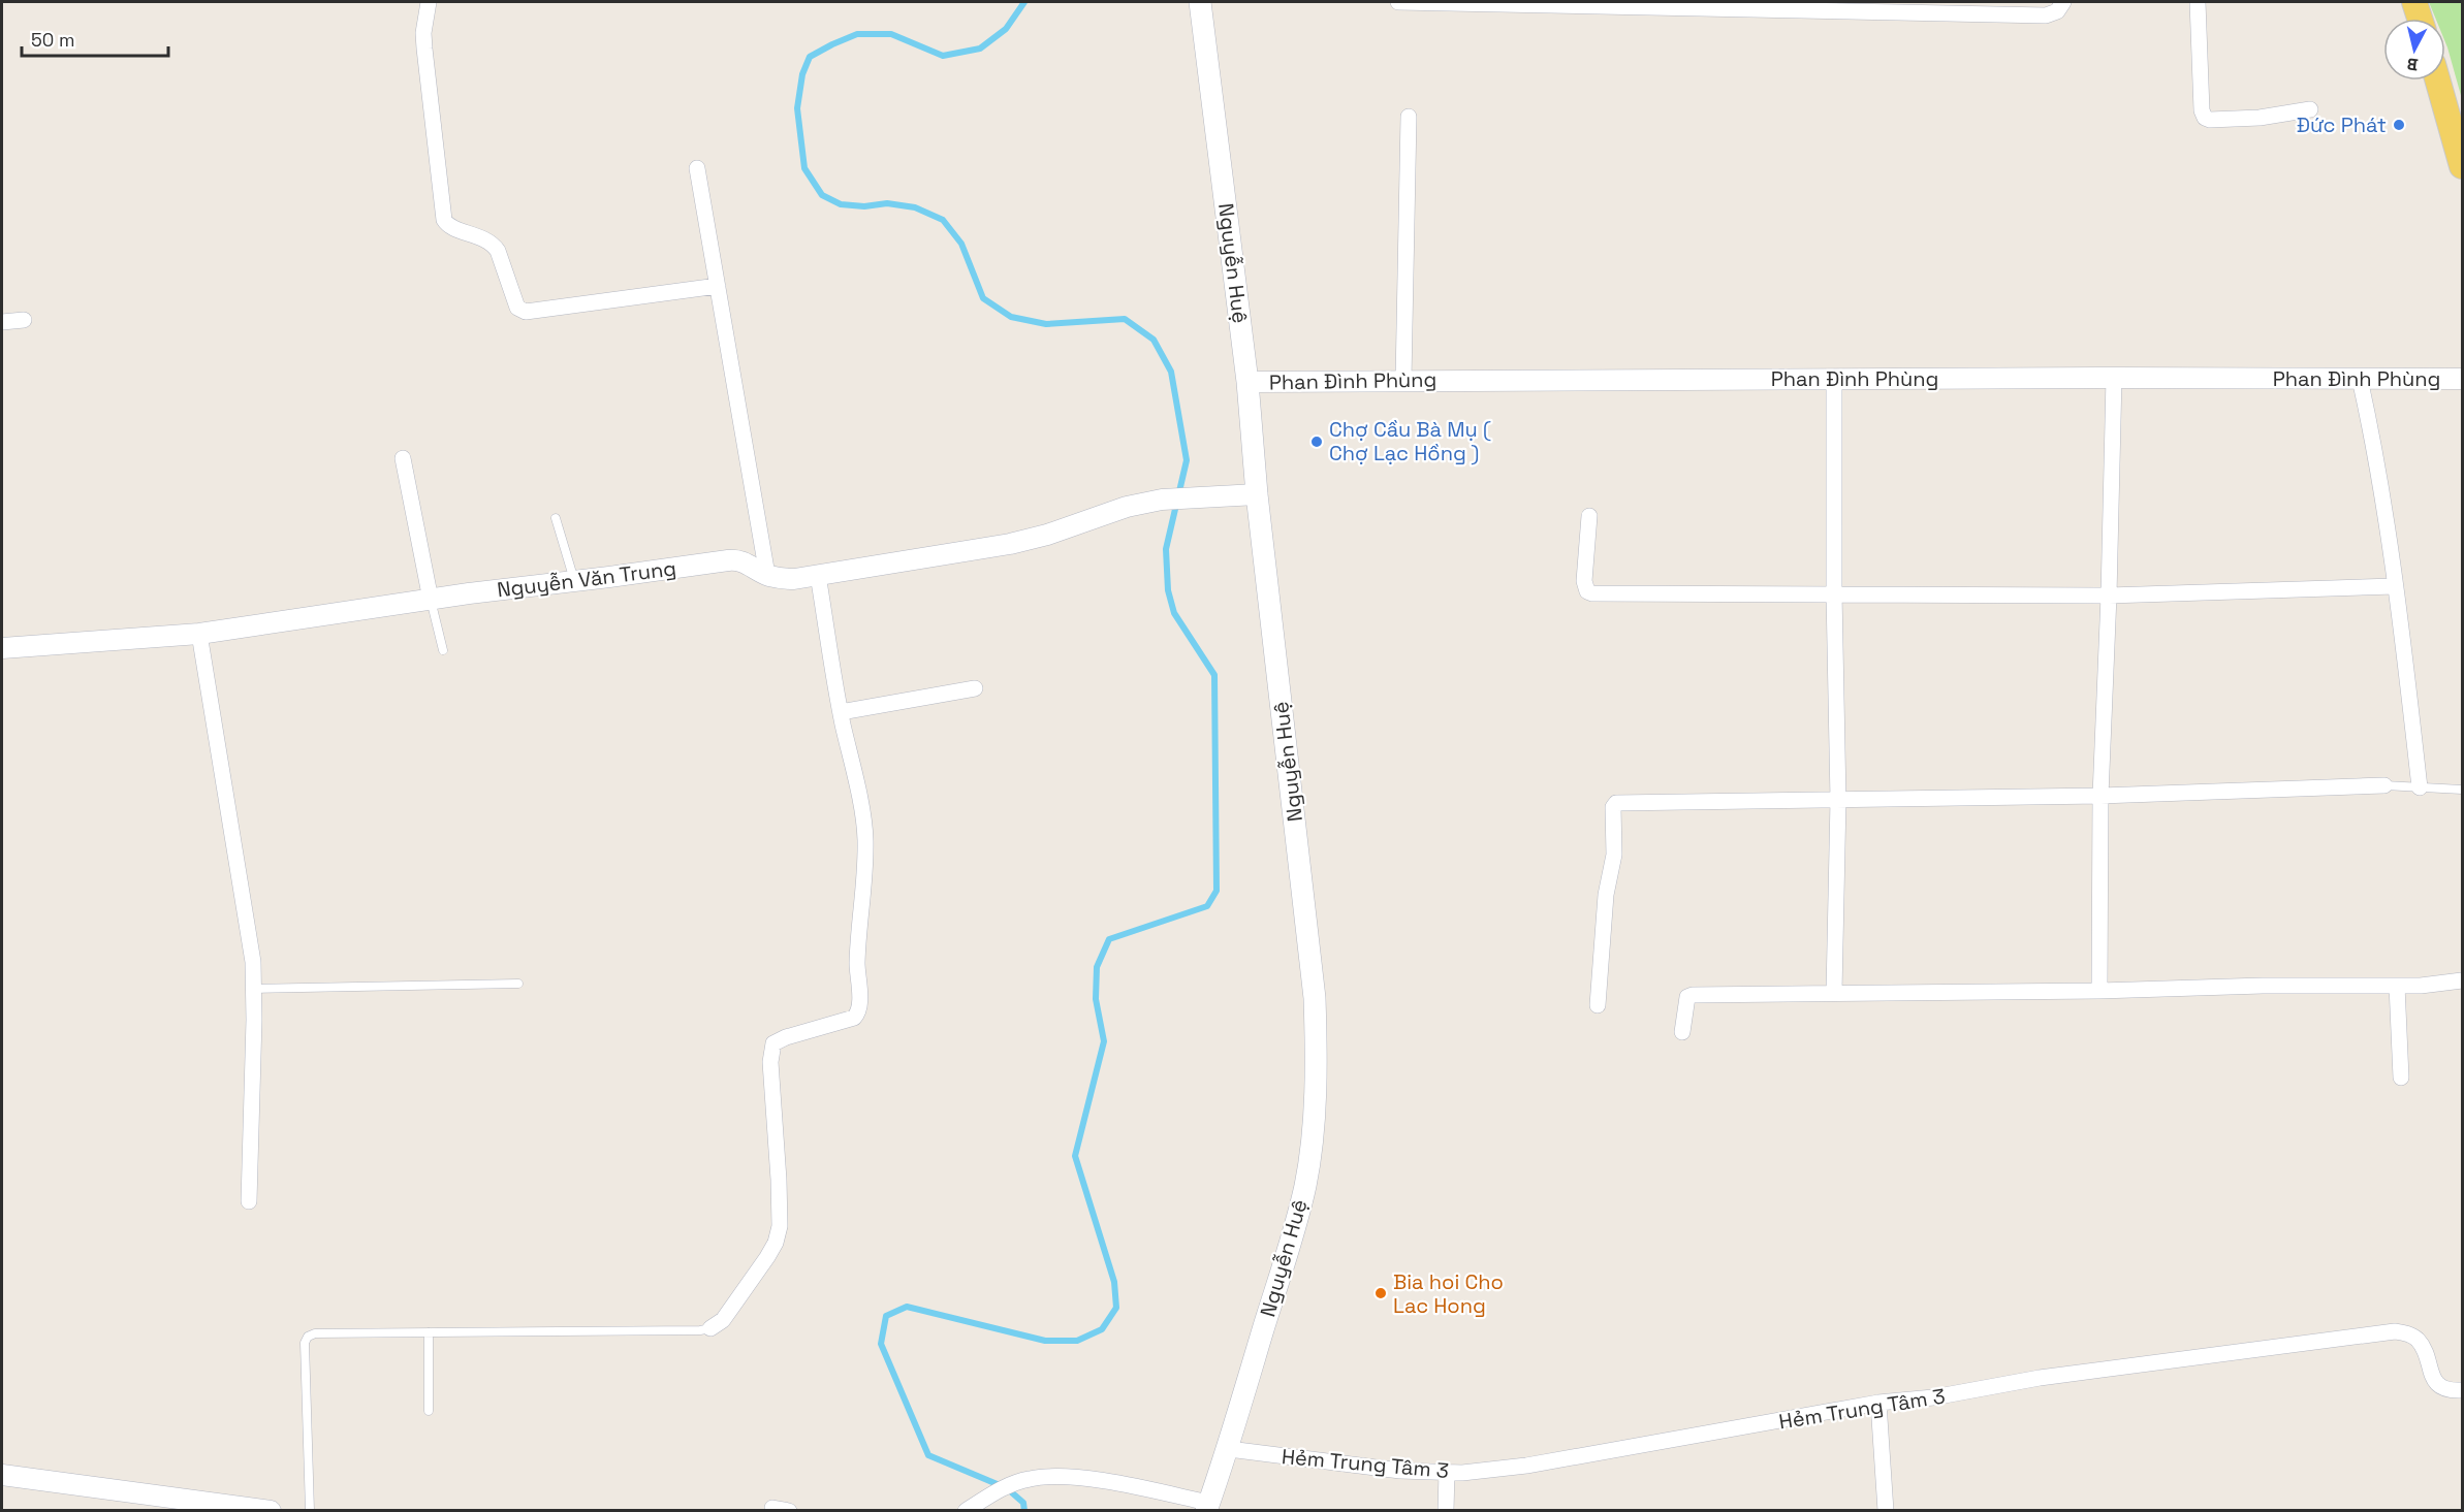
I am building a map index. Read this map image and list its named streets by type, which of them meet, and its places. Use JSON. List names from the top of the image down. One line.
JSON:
{"streets":{"main road":["Nguyễn Huệ"],"street":["Phan Đình Phùng","Nguyễn Văn Trung","Hẻm Trung Tâm 3"]},"crossings":[["Nguyễn Huệ","Phan Đình Phùng"],["Nguyễn Huệ","Nguyễn Văn Trung"],["Nguyễn Huệ","Hẻm Trung Tâm 3"]],"places":["Đức Phát","Chợ Cầu Bà Mụ ( Chợ Lạc Hồng )","Bia hoi Cho Lac Hong"],"scale_bar":"50 m","north":"bottom"}
